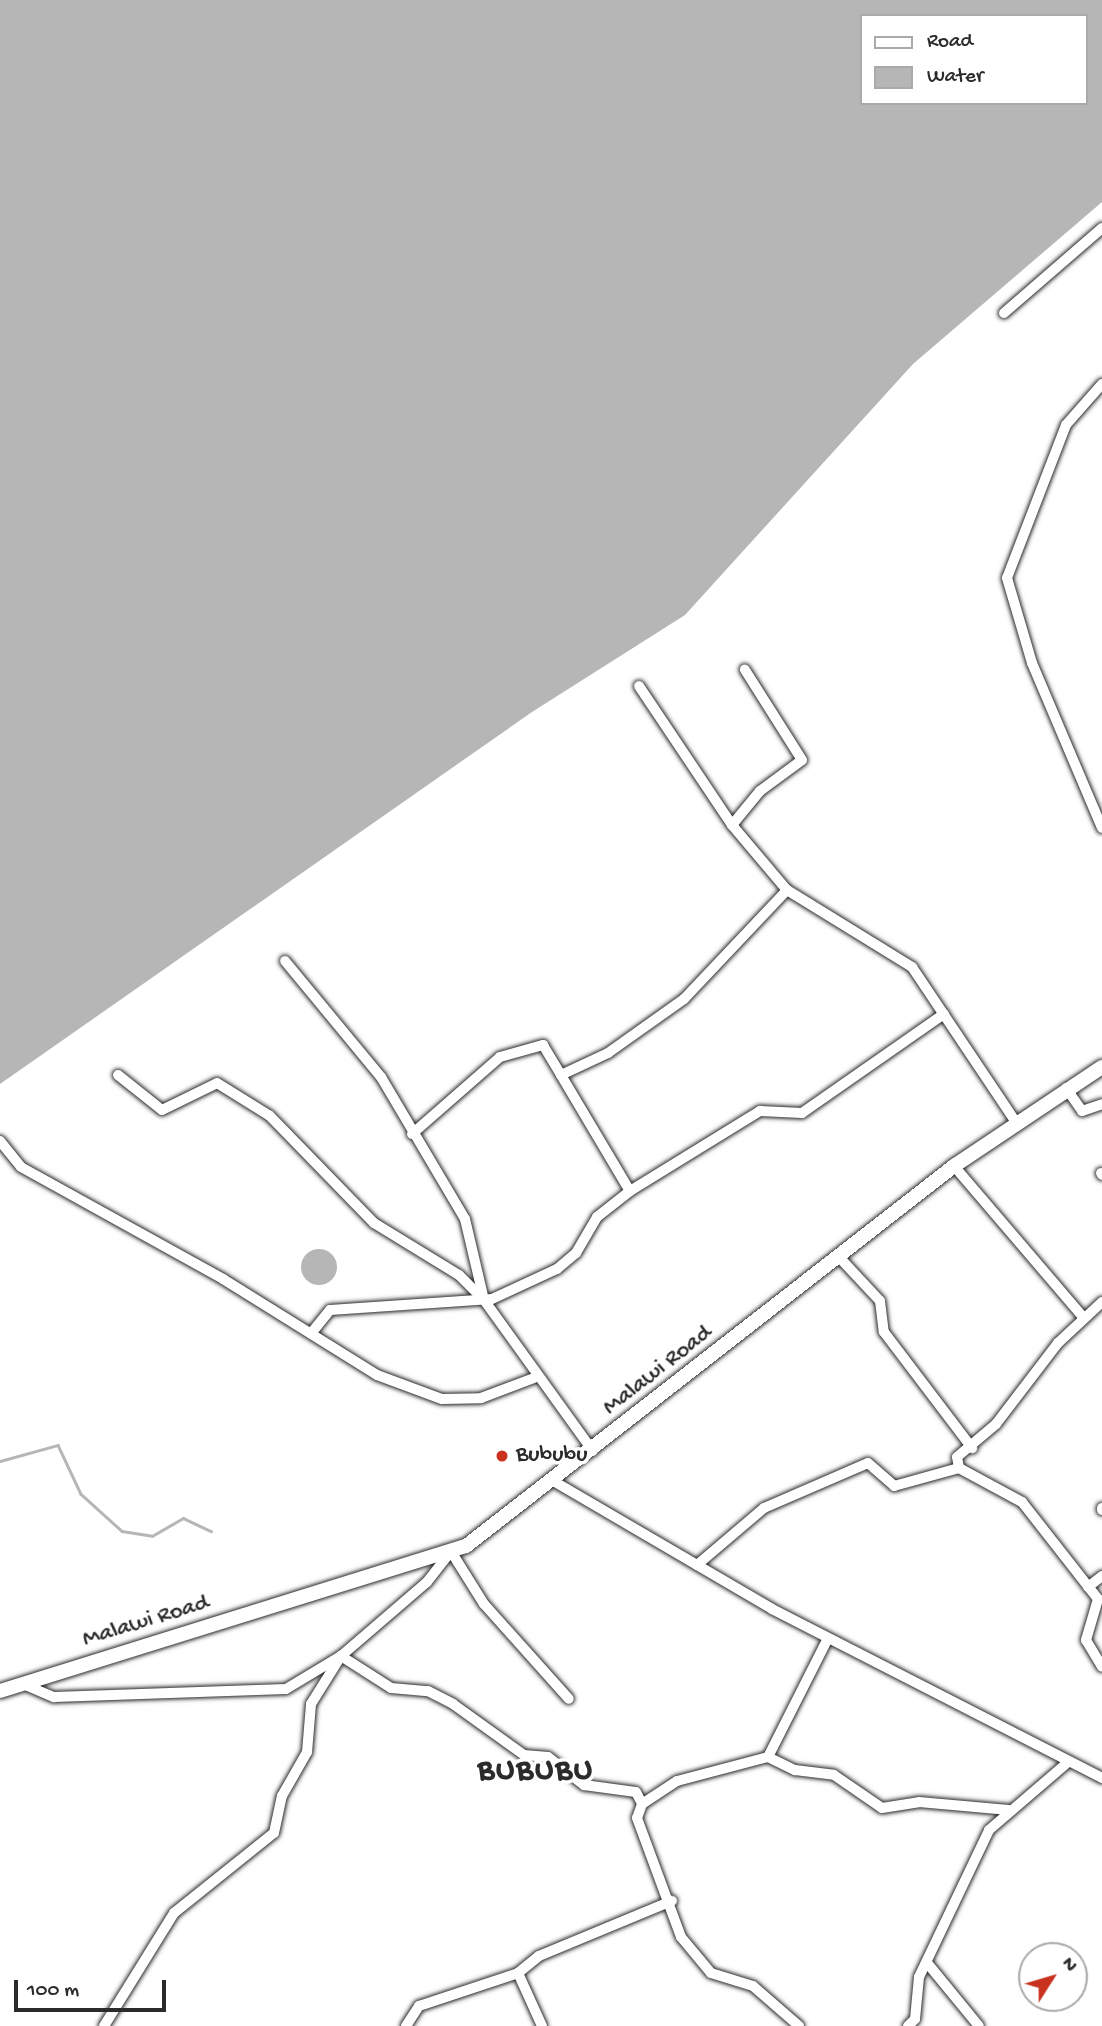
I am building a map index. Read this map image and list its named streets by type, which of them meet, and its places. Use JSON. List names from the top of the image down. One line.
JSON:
{"streets":{"main road":["Malawi Road"]},"districts":["BUBUBU"],"places":["Bububu"],"legend":["Road","Water"],"scale_bar":"100 m","north":"top right"}
